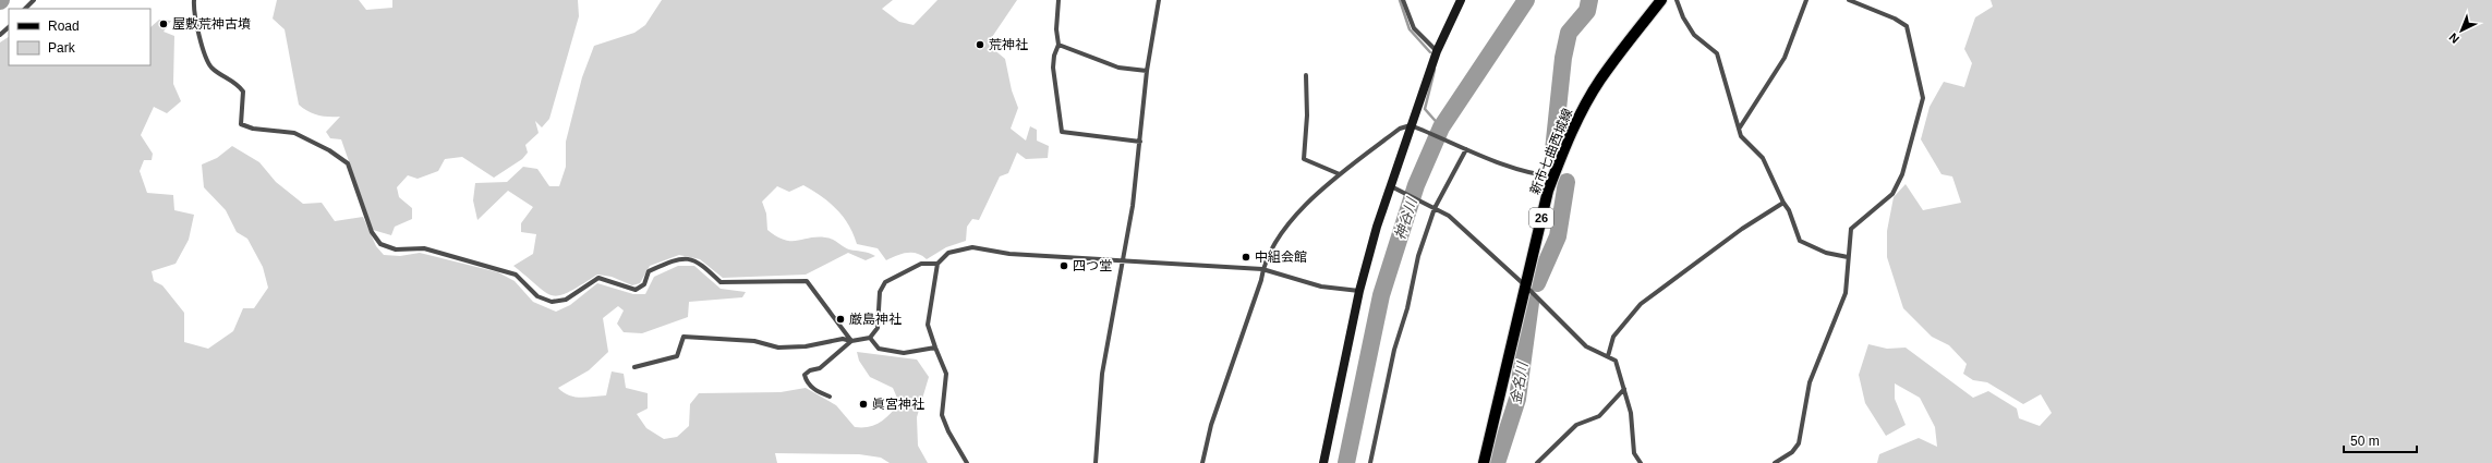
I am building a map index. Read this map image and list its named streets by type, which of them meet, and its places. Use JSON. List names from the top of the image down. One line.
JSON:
{"streets":{"main road":["新市七曲西城線","26"]},"water":["神谷川","金名川"],"places":["屋敷荒神古墳","荒神社","中組会館","四つ堂","厳島神社","眞宮神社"],"legend":["Road","Park"],"scale_bar":"50 m","north":"bottom left"}
